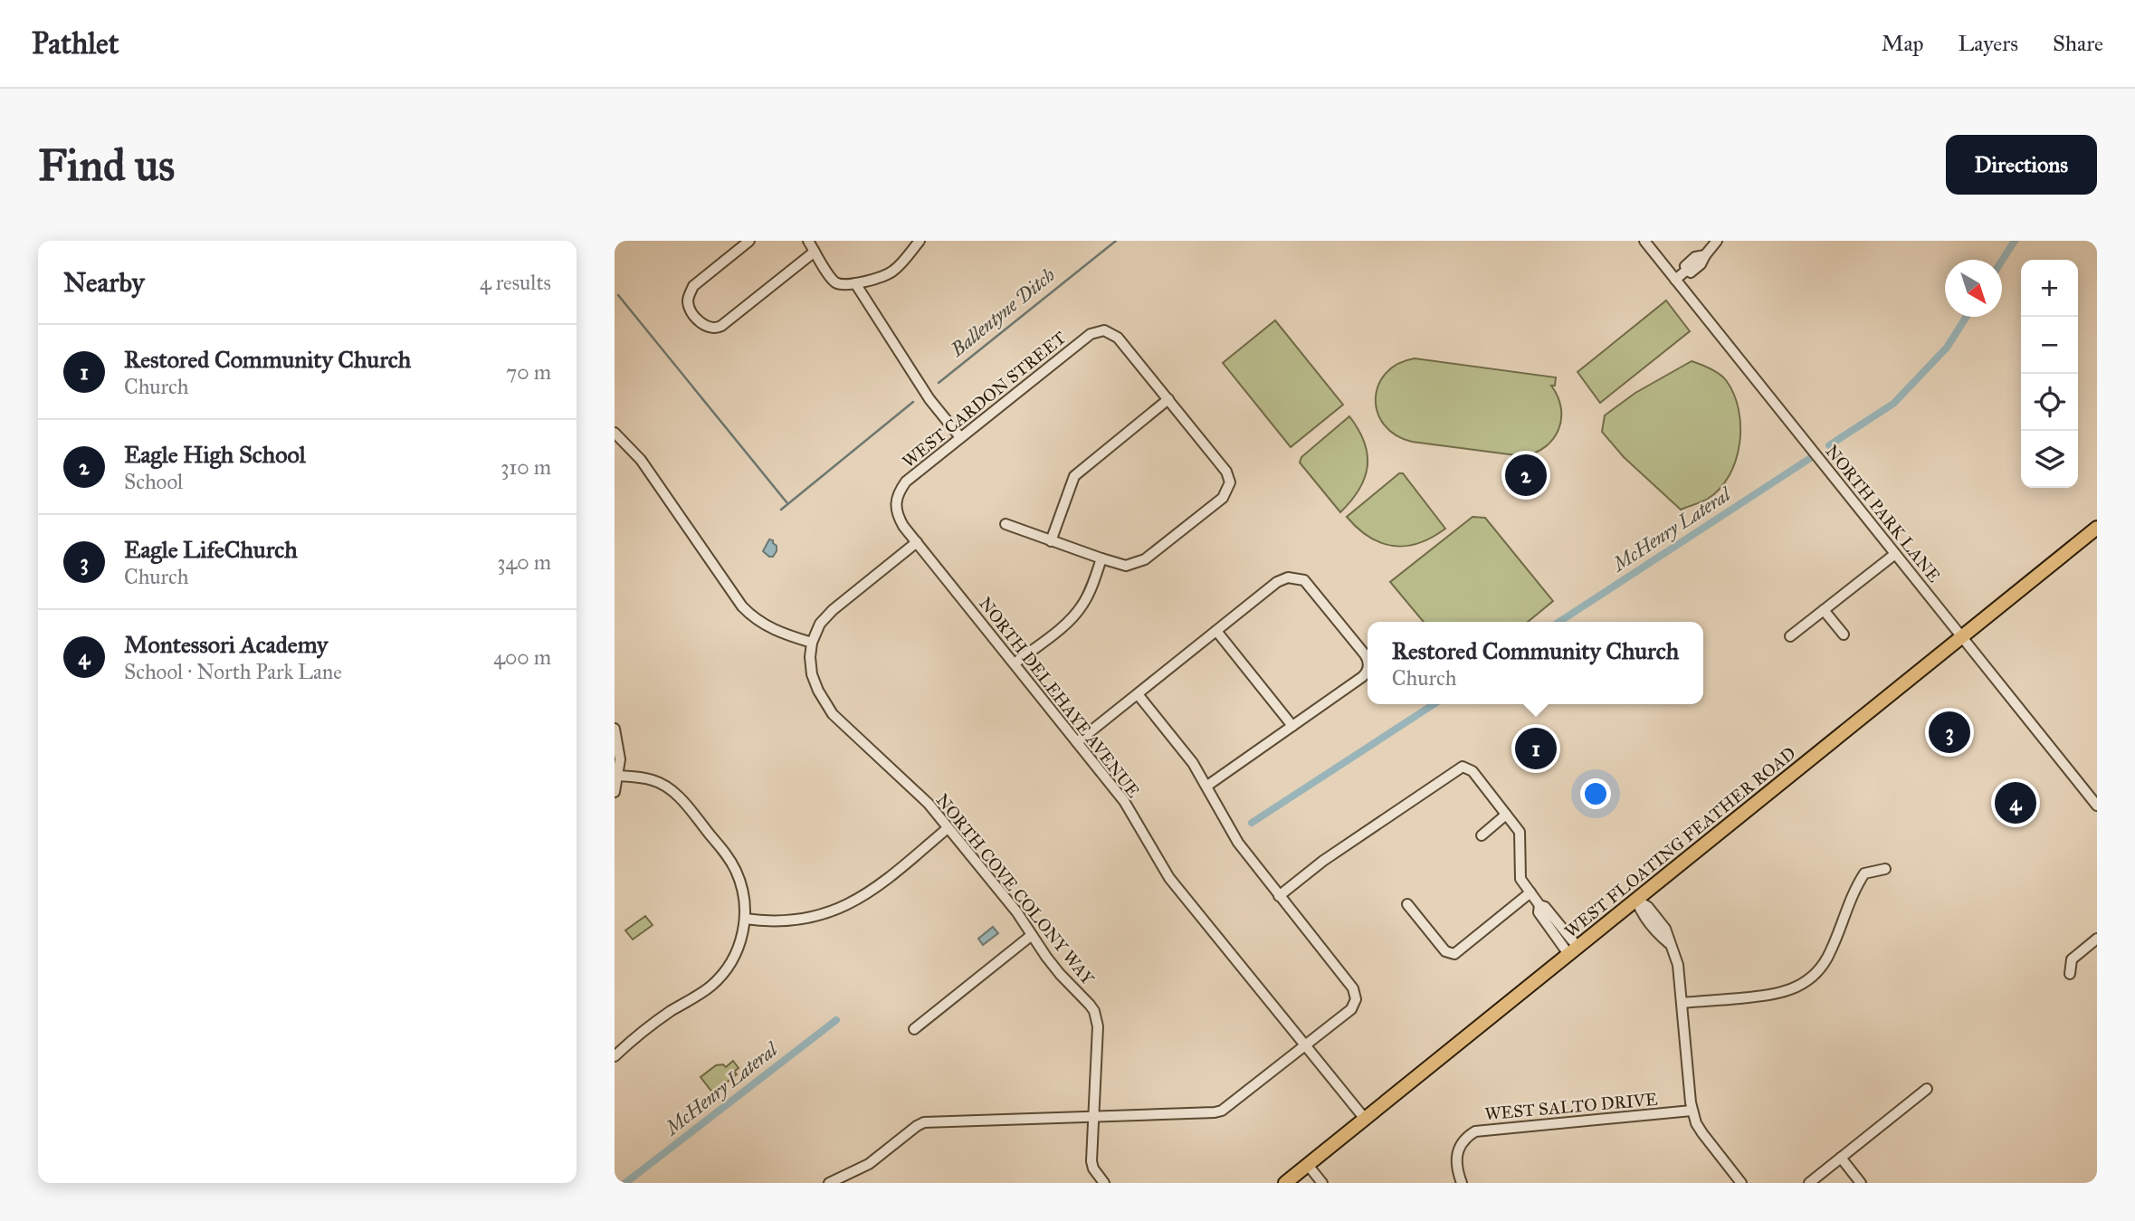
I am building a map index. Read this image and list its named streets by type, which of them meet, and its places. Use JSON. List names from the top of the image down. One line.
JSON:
{"streets":{"main road":["WEST FLOATING FEATHER ROAD"],"street":["WEST CARDON STREET","NORTH PARK LANE","NORTH DELEHAYE AVENUE","NORTH COVE COLONY WAY","WEST SALTO DRIVE"]},"crossings":[["WEST CARDON STREET","NORTH DELEHAYE AVENUE"],["NORTH PARK LANE","WEST FLOATING FEATHER ROAD"],["NORTH DELEHAYE AVENUE","WEST FLOATING FEATHER ROAD"]],"water":["Ballentyne Ditch","McHenry Lateral"],"north":"bottom right","page":{"header":"Pathlet","nav":["Map","Layers","Share"],"buttons":"Directions","title":"Find us","heading":["Nearby","4 results"],"map_buttons":["+","−"],"list":[{"mark":"1","name":"Restored Community Church","note":"Church","value":"70 m"},{"mark":"2","name":"Eagle High School","note":"School","value":"310 m"},{"mark":"3","name":"Eagle LifeChurch","note":"Church","value":"340 m"},{"mark":"4","name":"Montessori Academy","note":"School · North Park Lane","value":"400 m"}],"pins":["2","3","1","4"],"popup":["Restored Community Church","Church"]}}
